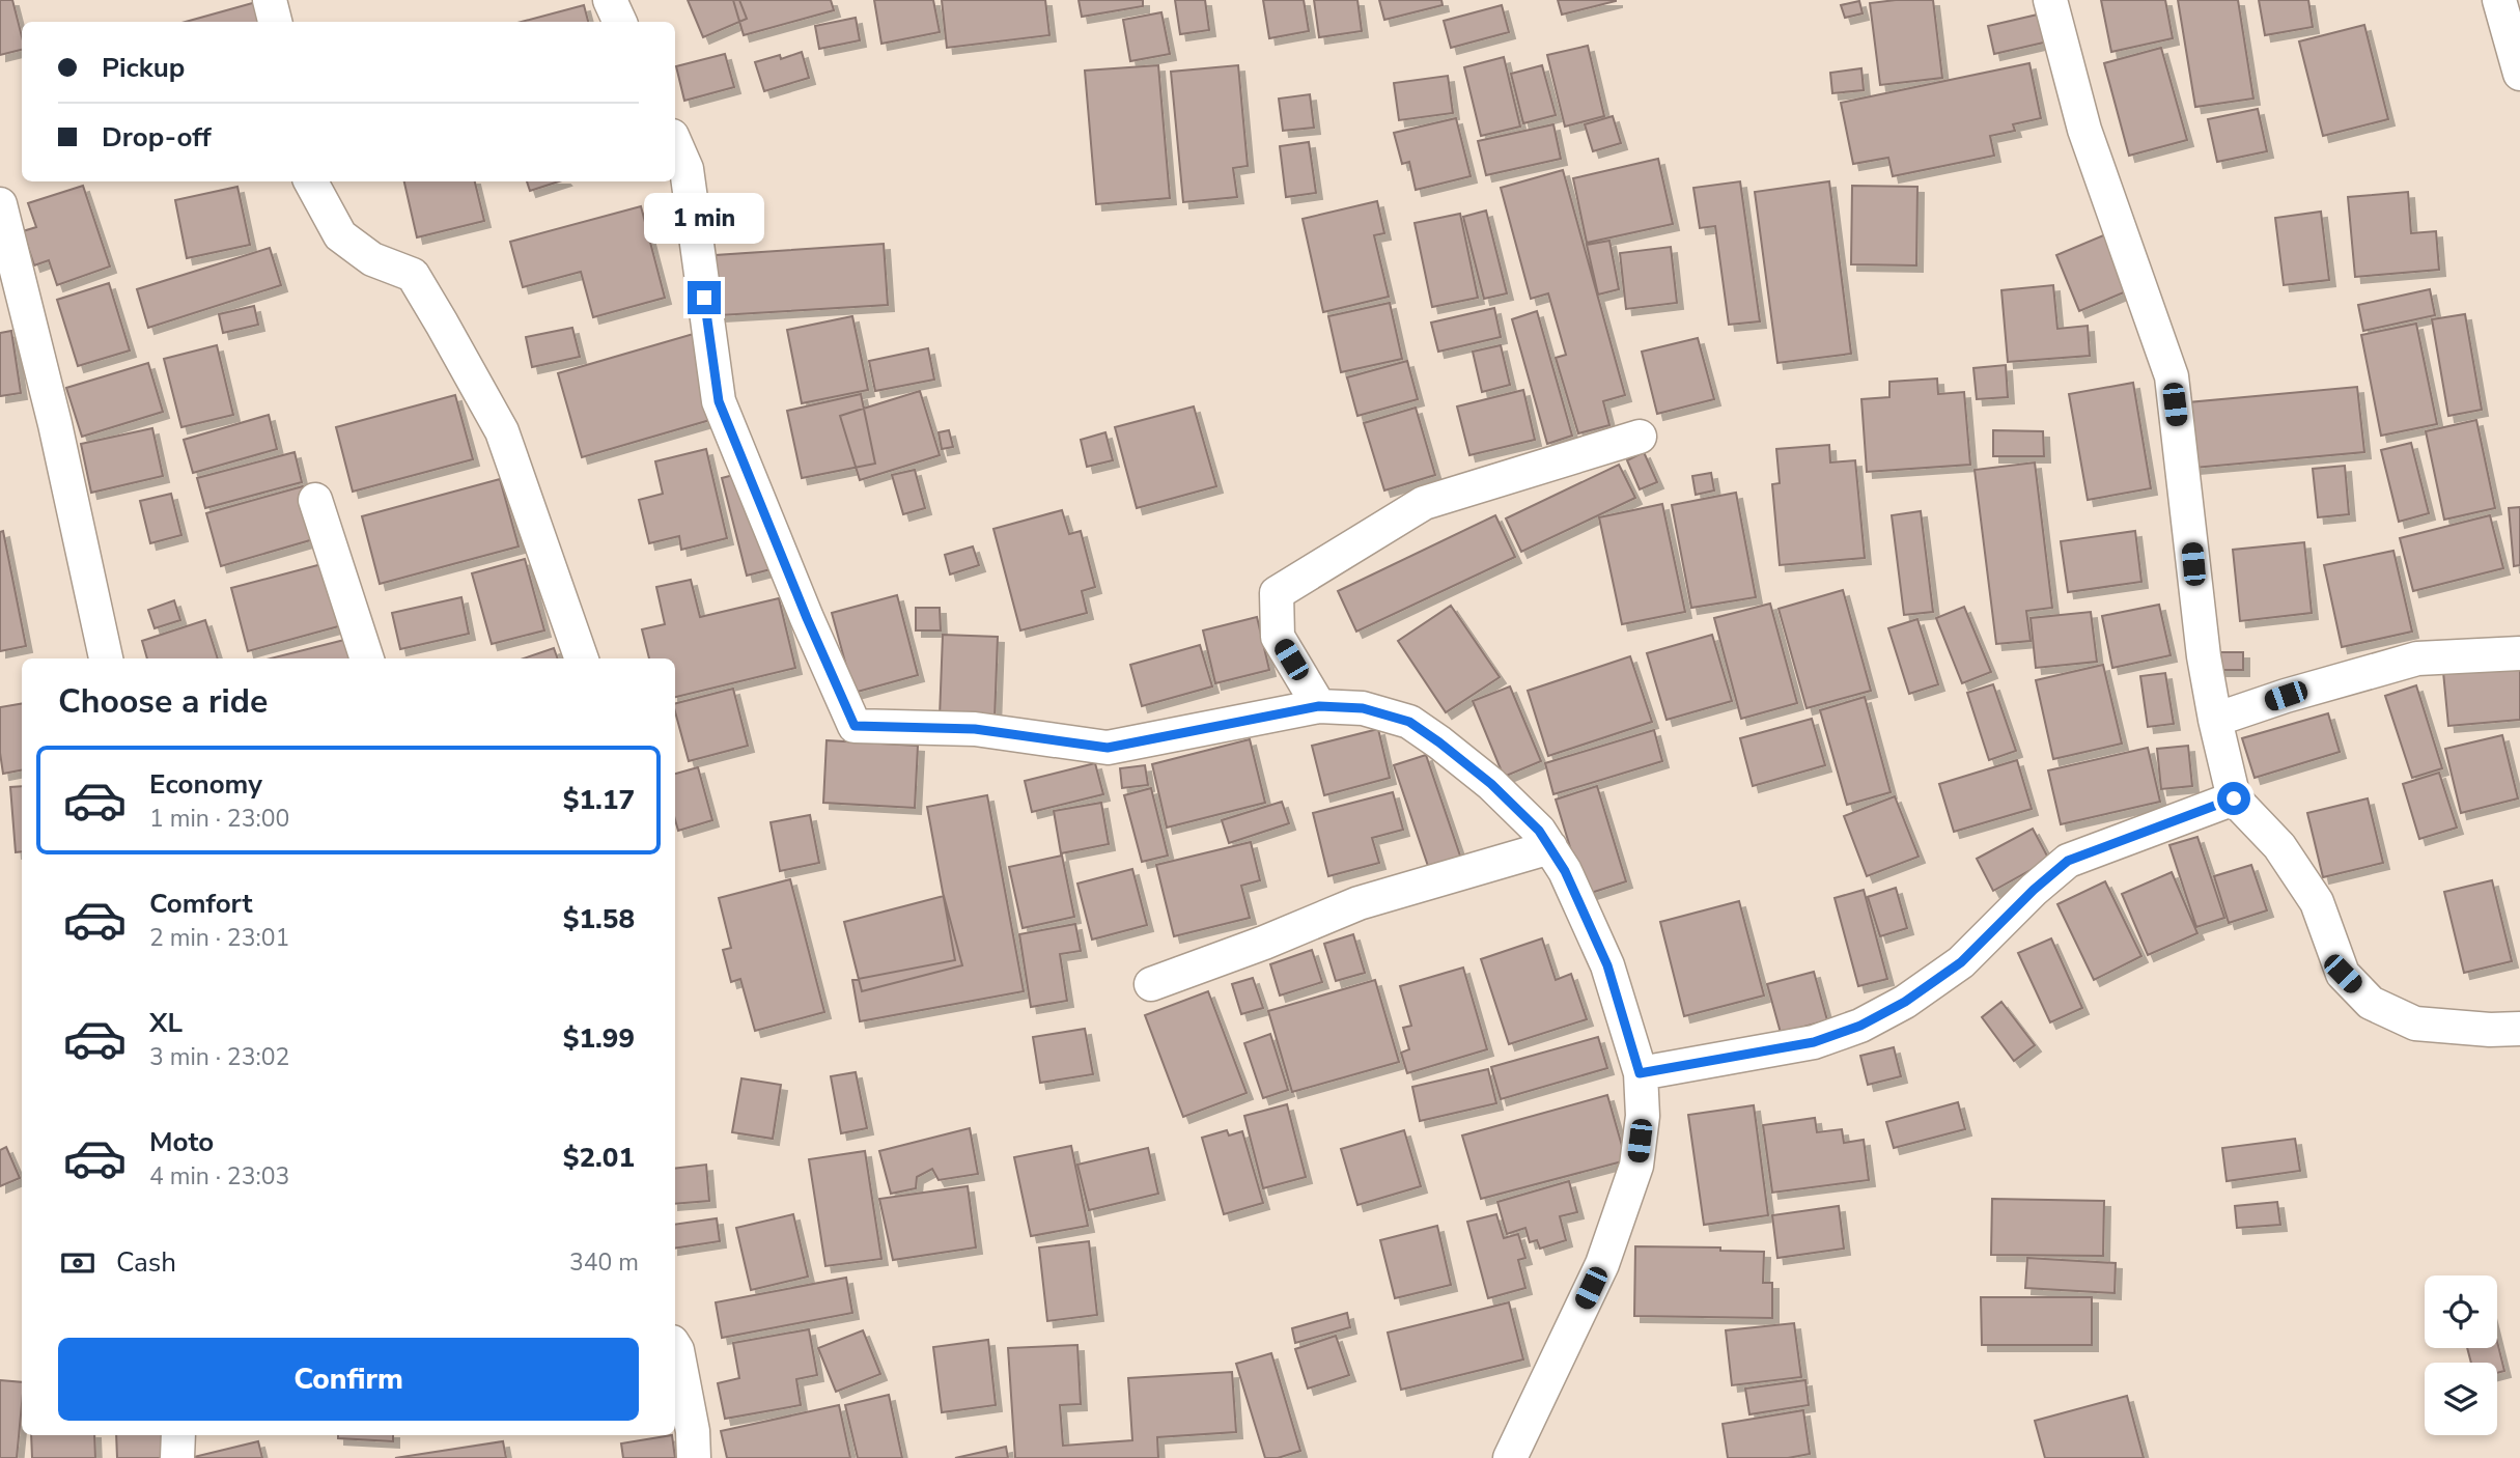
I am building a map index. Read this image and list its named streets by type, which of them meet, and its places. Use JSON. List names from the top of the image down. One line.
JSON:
{"page":{"banner":["Pickup","Drop-off"],"bubble":"1 min","heading":"Choose a ride","list":[{"name":"Economy","note":"1 min · 23:00","value":"$1.17"},{"name":"Comfort","note":"2 min · 23:01","value":"$1.58"},{"name":"XL","note":"3 min · 23:02","value":"$1.99"},{"name":"Moto","note":"4 min · 23:03","value":"$2.01"}],"pay":["Cash","340 m"],"buttons":"Confirm"}}
